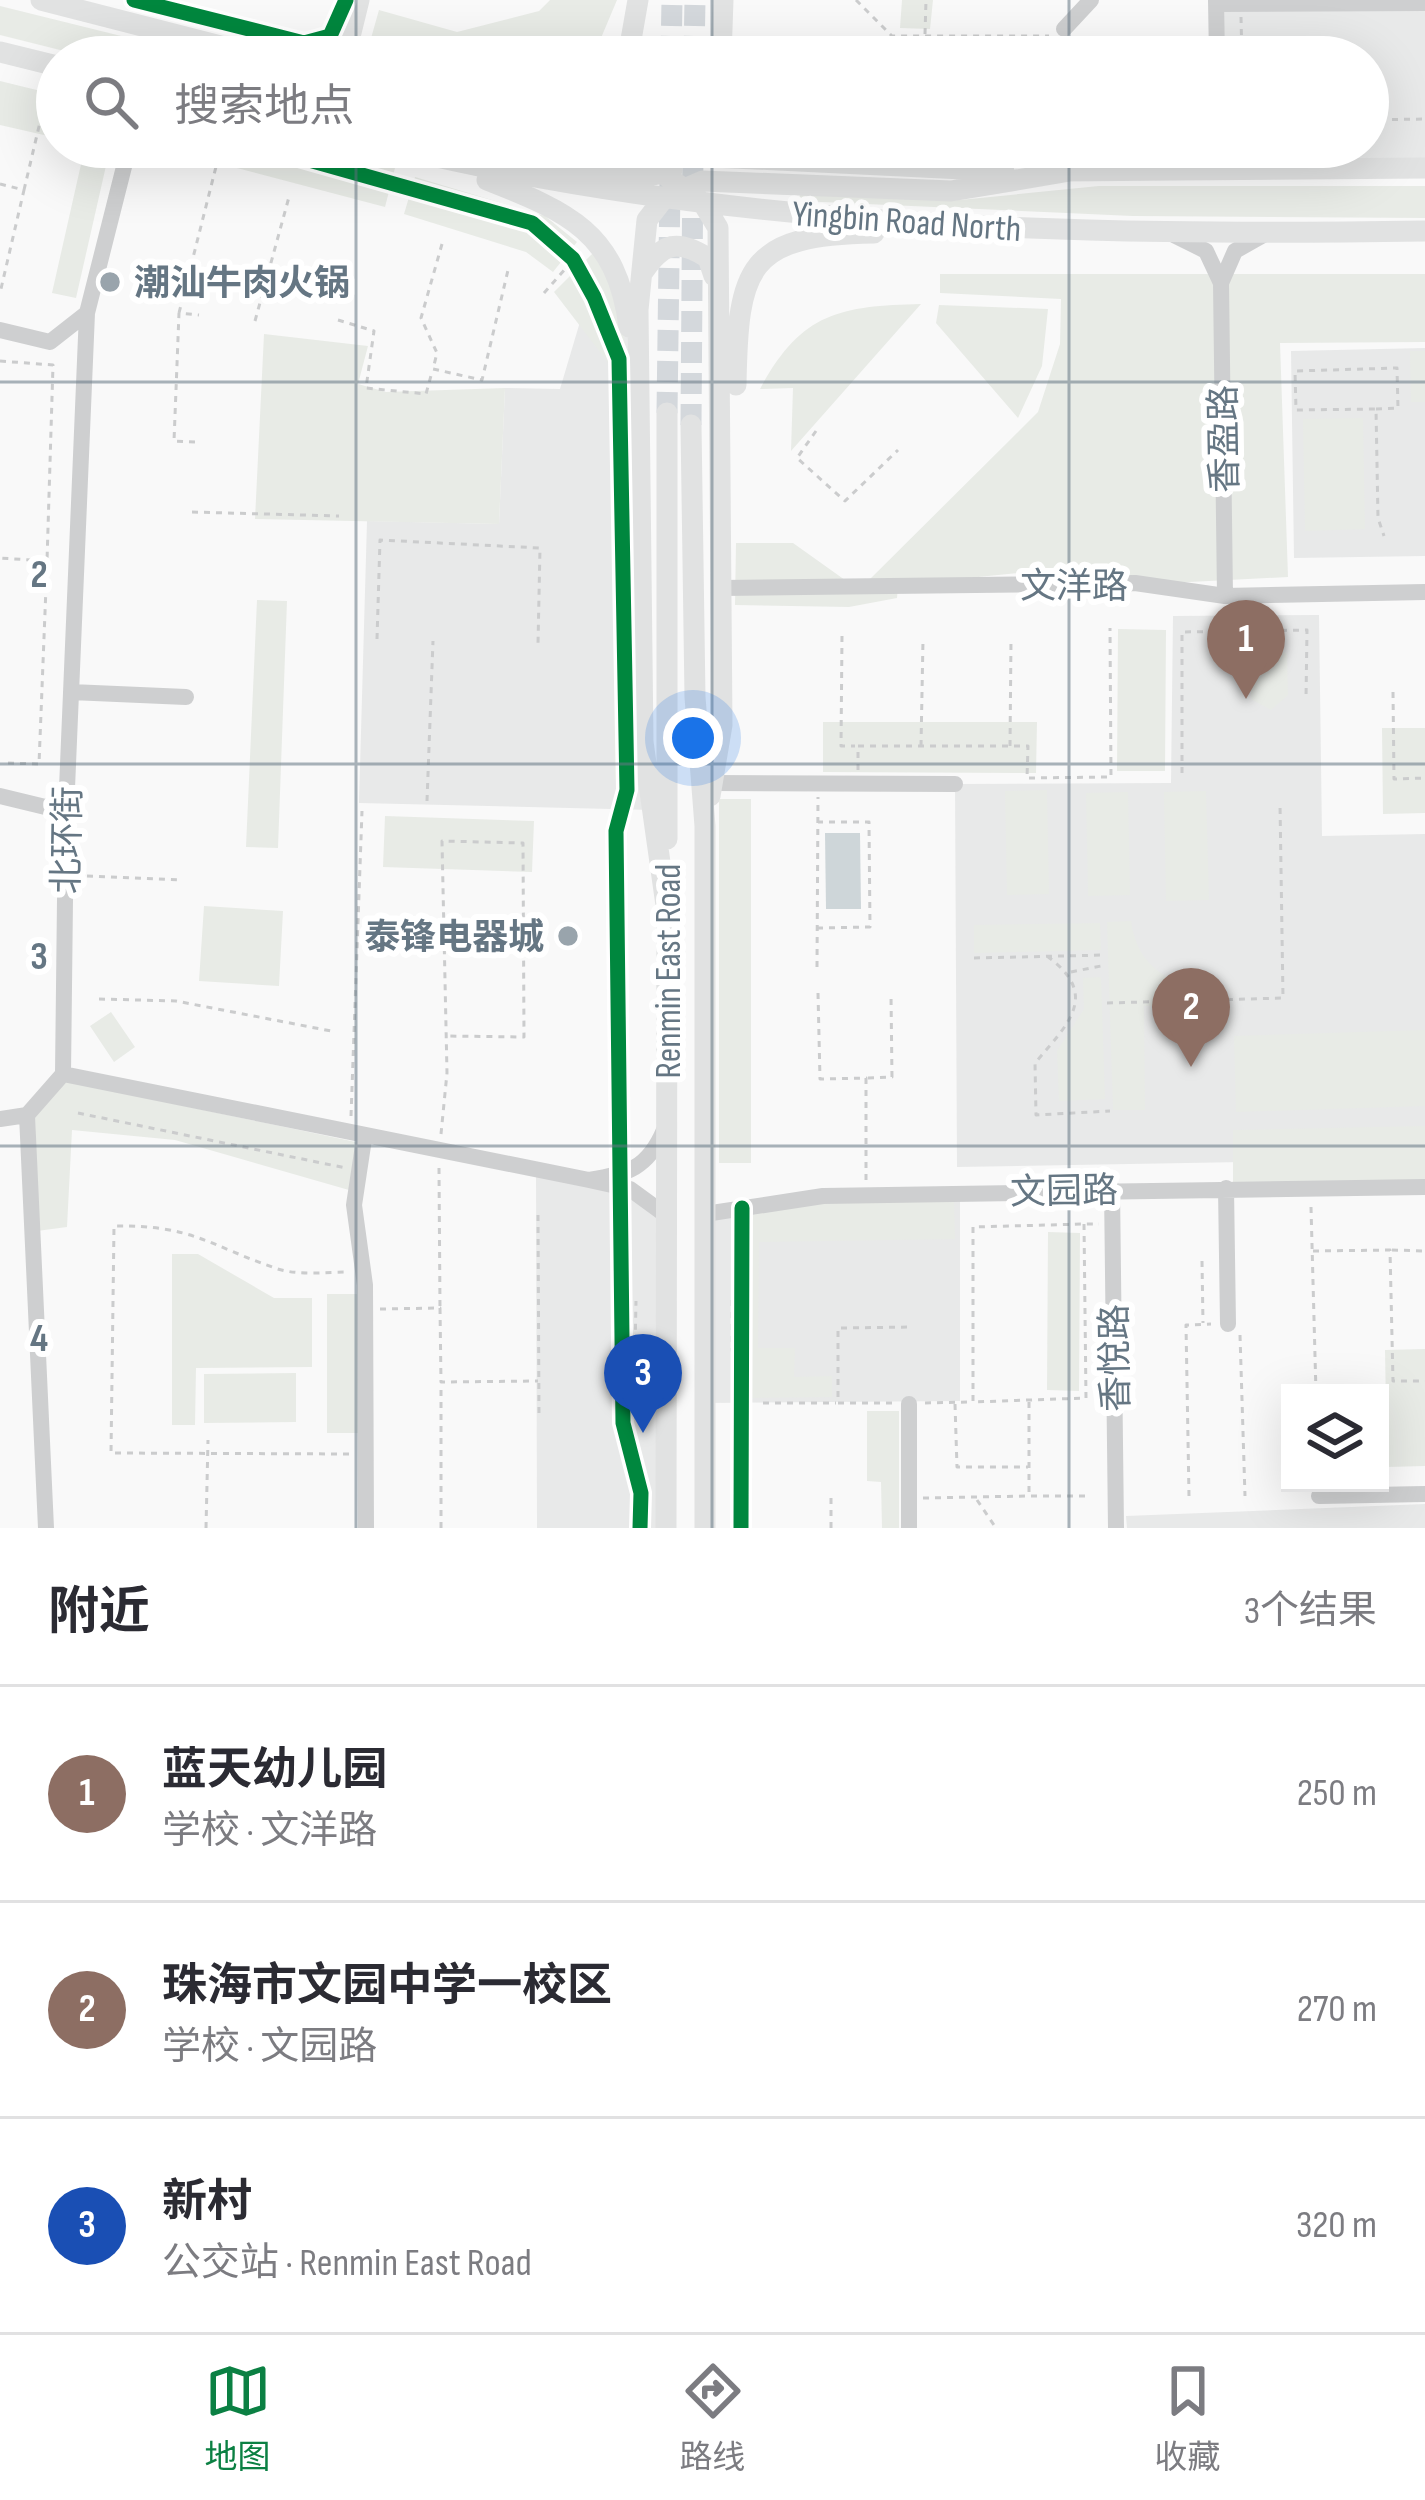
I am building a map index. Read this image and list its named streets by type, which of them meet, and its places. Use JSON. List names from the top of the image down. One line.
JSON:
{"streets":{"main road":["Yingbin Road North","Renmin East Road"],"street":["香盈路","文洋路","北环街","文园路","香悅路"]},"crossings":[["香盈路","文洋路"],["Renmin East Road","文园路"],["文园路","香悅路"]],"places":["潮汕牛肉火锅","泰锋电器城"],"page":{"search":"搜索地点","pins":["1","2","3"],"heading":["附近","3个结果"],"list":[{"mark":"1","name":"蓝天幼儿园","note":"学校 · 文洋路","value":"250 m"},{"mark":"2","name":"珠海市文园中学一校区","note":"学校 · 文园路","value":"270 m"},{"mark":"3","name":"新村","note":"公交站 · Renmin East Road","value":"320 m"}],"nav":["地图","路线","收藏"]},"grid":{"rows":["2","3","4"]}}
